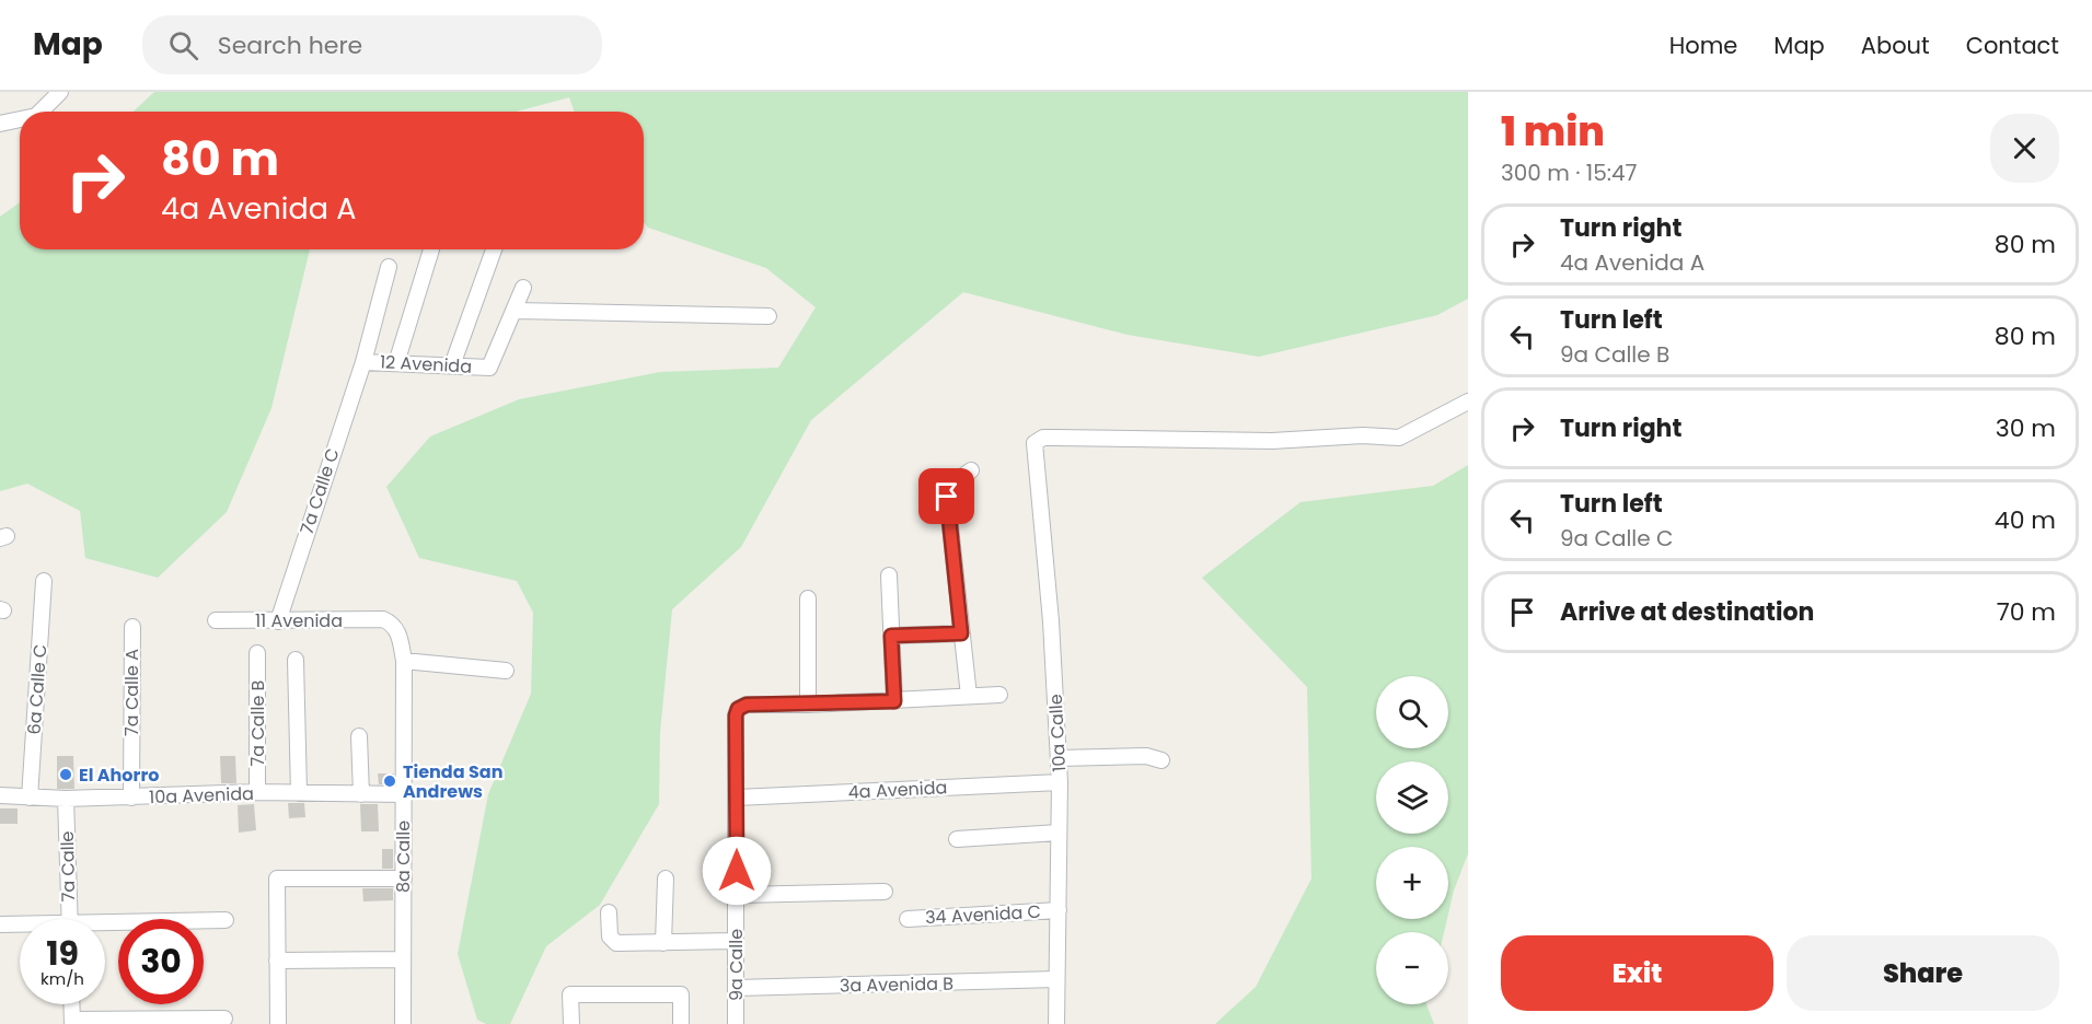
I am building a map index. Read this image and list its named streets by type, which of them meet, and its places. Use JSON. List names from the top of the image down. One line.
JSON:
{"streets":{"street":["12 Avenida","7a Calle C","11 Avenida","6a Calle C","7a Calle A","7a Calle B","10a Calle","4a Avenida","10a Avenida","8a Calle","7a Calle","34 Avenida C","9a Calle","3a Avenida B"]},"crossings":[["12 Avenida","7a Calle C"],["7a Calle C","11 Avenida"],["11 Avenida","8a Calle"],["6a Calle C","10a Avenida"],["7a Calle A","10a Avenida"],["7a Calle B","10a Avenida"],["10a Calle","4a Avenida"],["10a Calle","34 Avenida C"],["10a Calle","3a Avenida B"],["4a Avenida","9a Calle"],["10a Avenida","8a Calle"],["10a Avenida","7a Calle"],["9a Calle","3a Avenida B"]],"places":["El Ahorro","Tienda San Andrews"],"page":{"header":"Map","search":"Search here","nav":["Home","Map","About","Contact"],"heading":["1 min","300 m · 15:47"],"turn":["80 m","4a Avenida A"],"list":[{"name":"Turn right","note":"4a Avenida A","value":"80 m"},{"name":"Turn left","note":"9a Calle B","value":"80 m"},{"name":"Turn right","value":"30 m"},{"name":"Turn left","note":"9a Calle C","value":"40 m"},{"name":"Arrive at destination","value":"70 m"}],"map_buttons":["+","−"],"speed":"19 km/h","limit":"30","buttons":["Exit","Share"]}}
